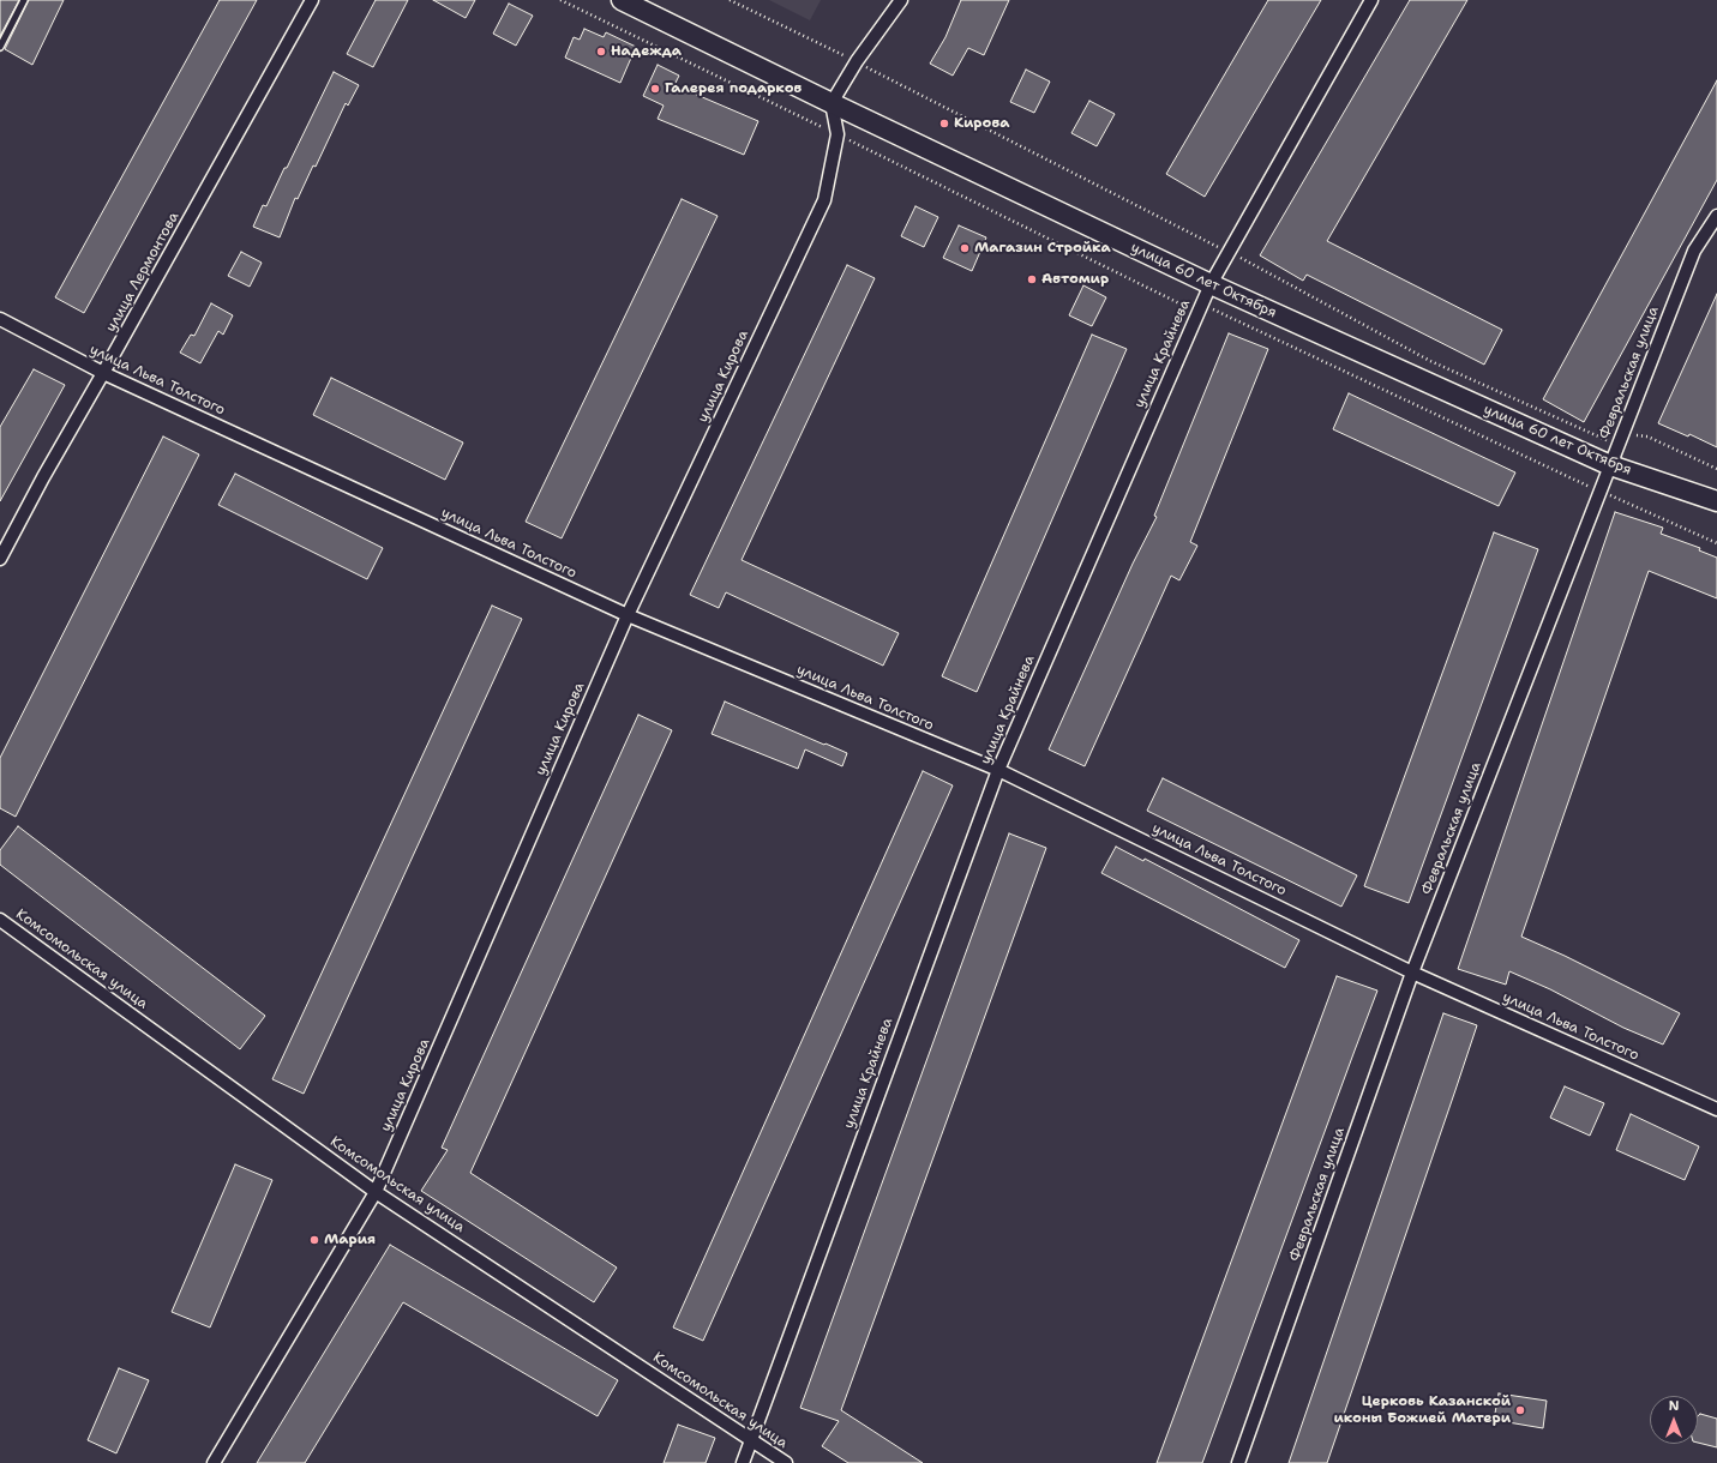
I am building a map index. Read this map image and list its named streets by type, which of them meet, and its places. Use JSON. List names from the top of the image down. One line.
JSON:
{"streets":{"main road":["улица 60 лет Октября"],"street":["улица Лермонтова","улица Крайнева","Февральская улица","улица Кирова","улица Льва Толстого","Комсомольская улица"]},"crossings":[["улица Лермонтова","улица Льва Толстого"],["улица 60 лет Октября","улица Крайнева"],["улица 60 лет Октября","Февральская улица"],["улица 60 лет Октября","улица Кирова"],["улица Крайнева","улица Льва Толстого"],["улица Крайнева","Комсомольская улица"],["Февральская улица","улица Льва Толстого"],["улица Кирова","улица Льва Толстого"],["улица Кирова","Комсомольская улица"]],"places":["Надежда","Галерея подарков","Кирова","Магазин Стройка","Автомир","Мария","Церковь Казанской иконы Божией Матери"],"north":"top"}
